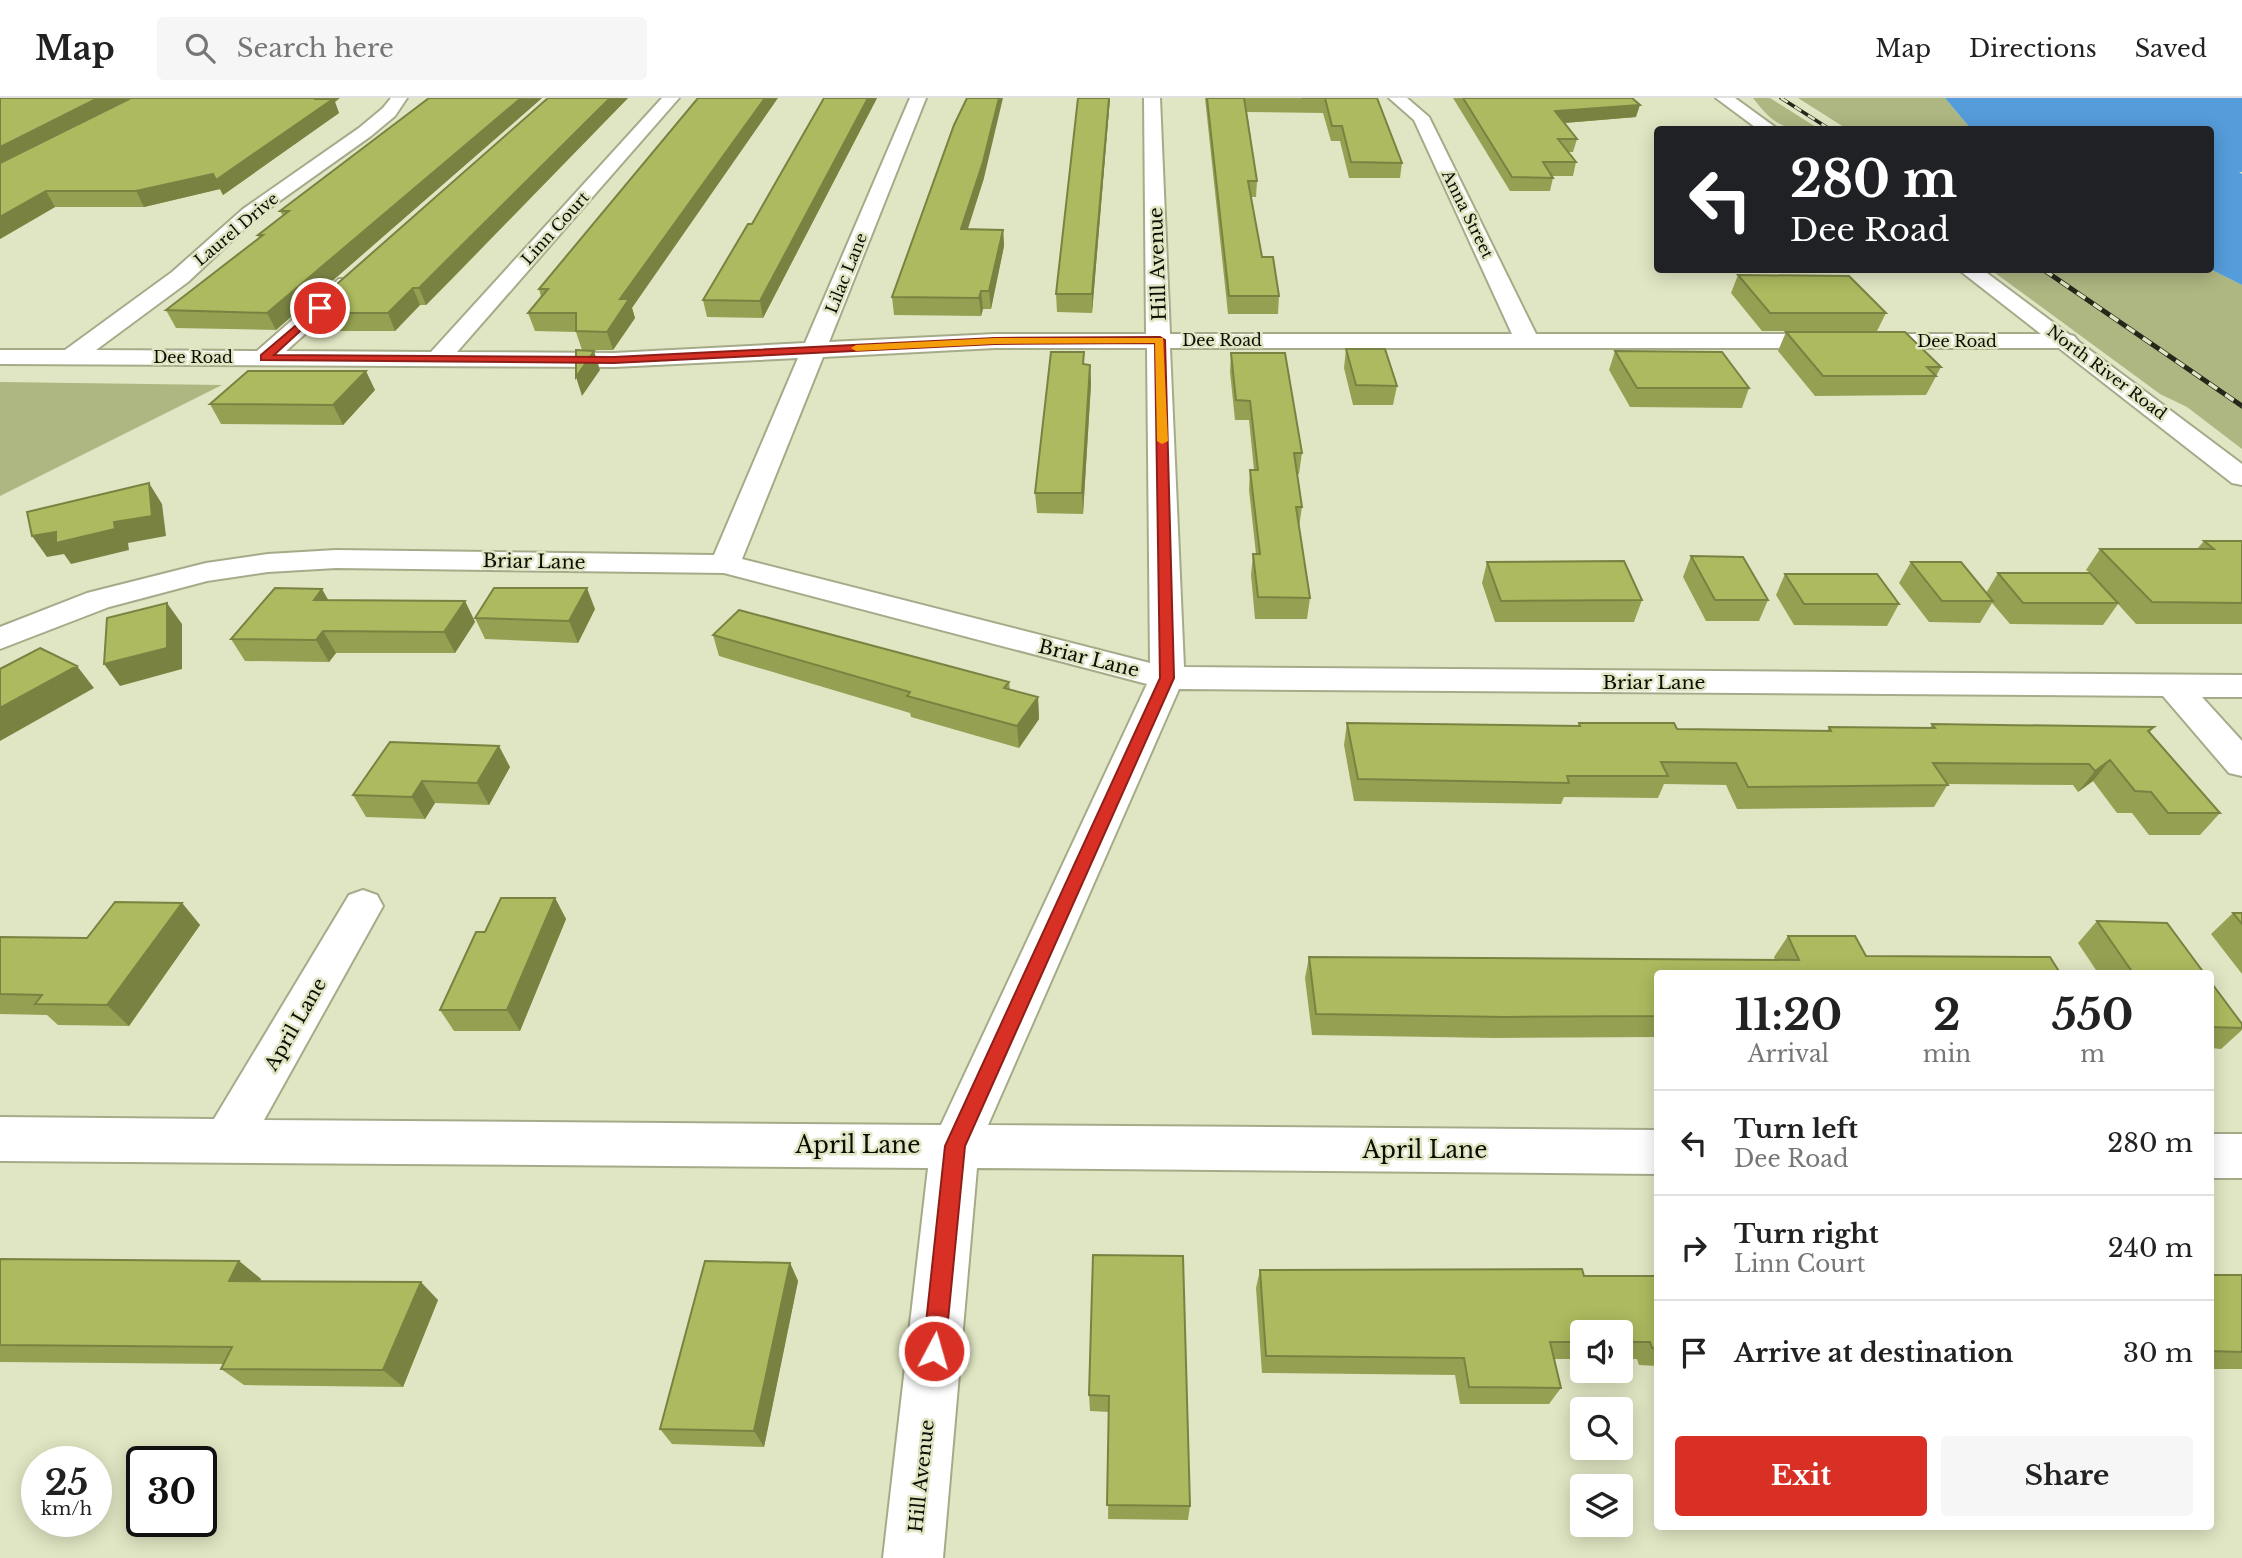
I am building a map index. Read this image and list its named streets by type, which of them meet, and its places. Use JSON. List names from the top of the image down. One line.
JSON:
{"streets":{"street":["Anna Street","Linn Court","Laurel Drive","Hill Avenue","Lilac Lane","Dee Road","North River Road","Briar Lane","April Lane"]},"crossings":[["Anna Street","Dee Road"],["Linn Court","Dee Road"],["Laurel Drive","Dee Road"],["Hill Avenue","Dee Road"],["Hill Avenue","Briar Lane"],["Hill Avenue","April Lane"],["Lilac Lane","Dee Road"],["Lilac Lane","Briar Lane"],["Dee Road","North River Road"]],"page":{"header":"Map","search":"Search here","nav":["Map","Directions","Saved"],"turn":["280 m","Dee Road"],"eta":["11:20","Arrival","2","min","550","m"],"list":[{"name":"Turn left","note":"Dee Road","value":"280 m"},{"name":"Turn right","note":"Linn Court","value":"240 m"},{"name":"Arrive at destination","value":"30 m"}],"buttons":["Exit","Share"],"speed":"25 km/h","limit":"30"}}
